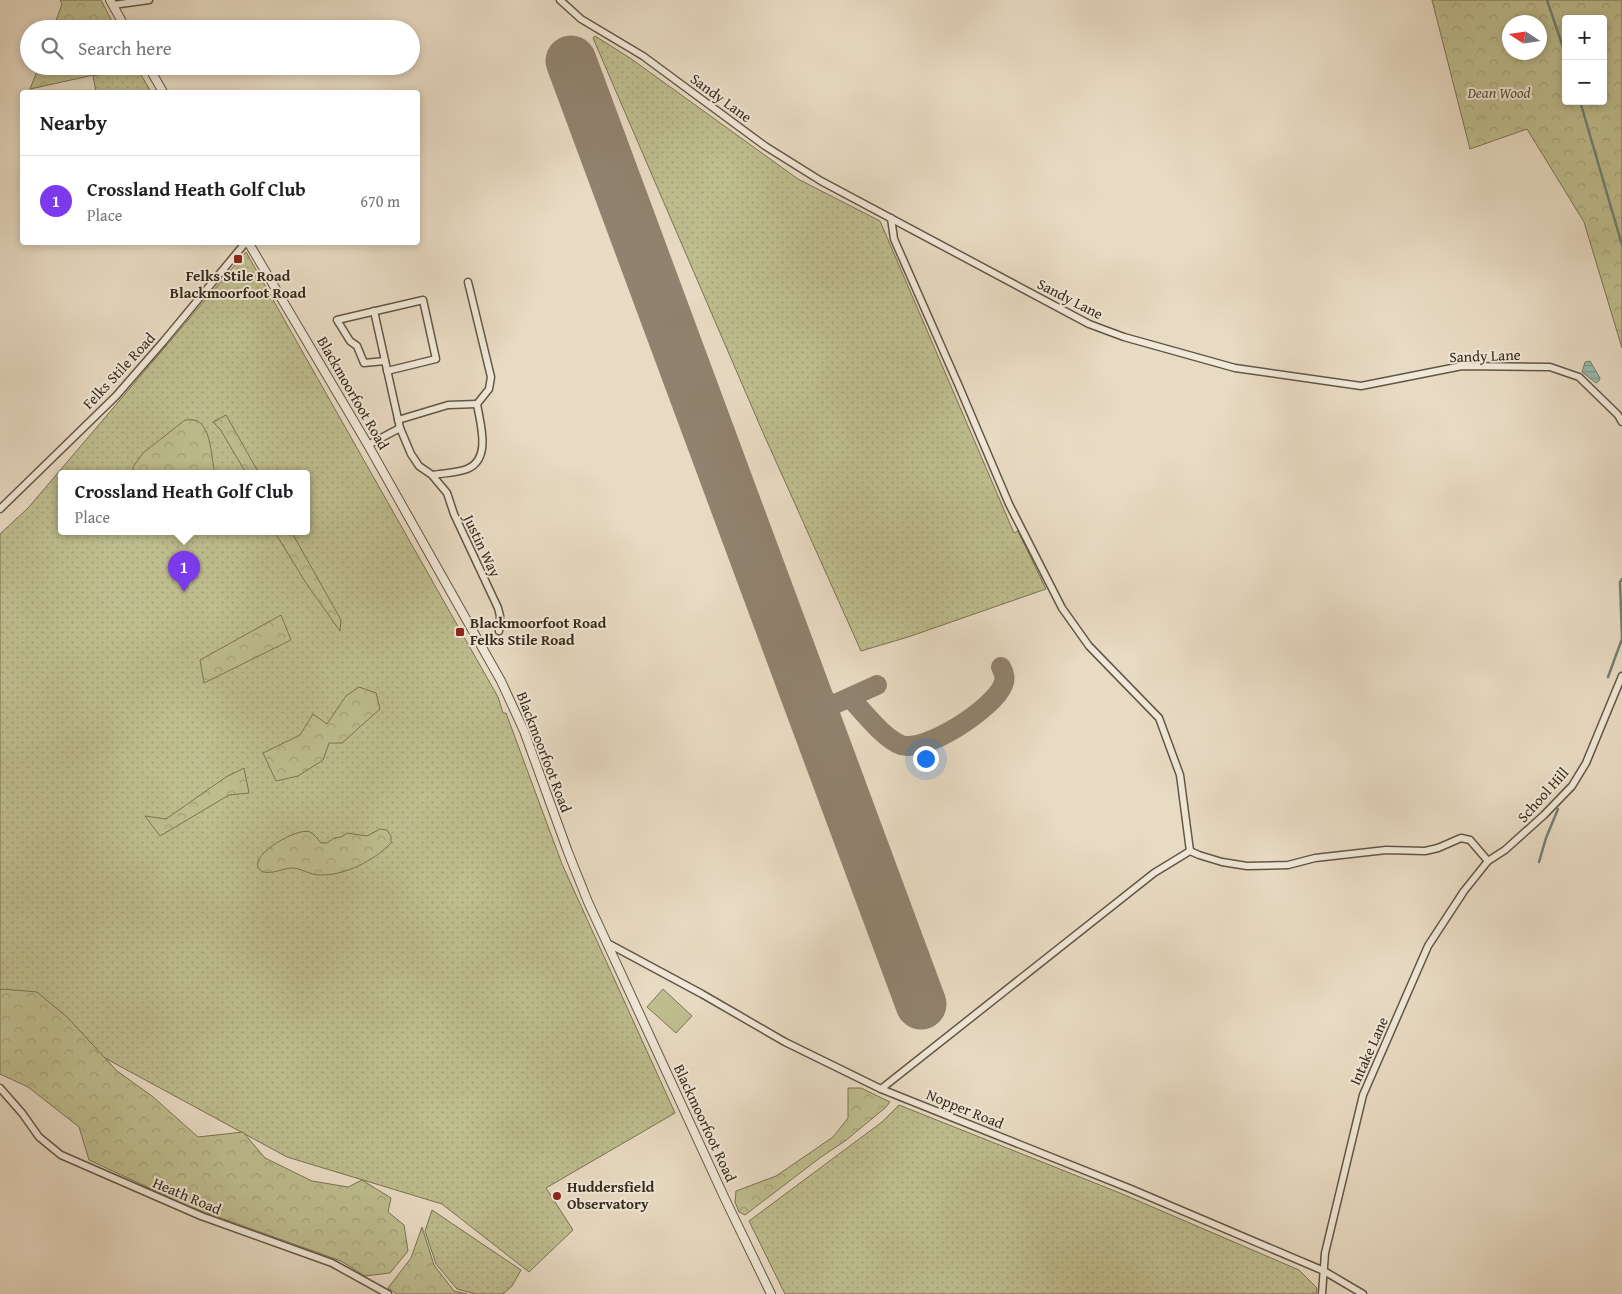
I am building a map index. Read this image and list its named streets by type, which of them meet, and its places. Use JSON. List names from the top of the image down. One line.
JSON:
{"streets":{"street":["Sandy Lane","Felks Stile Road","Blackmoorfoot Road","Justin Way","School Hill","Intake Lane","Nopper Road","Heath Road"]},"crossings":[["Blackmoorfoot Road","Nopper Road"],["School Hill","Intake Lane"],["Intake Lane","Nopper Road"]],"parks":["Dean Wood"],"places":{"transit":["Felks Stile Road Blackmoorfoot Road","Blackmoorfoot Road Felks Stile Road"],"other":["Huddersfield Observatory"]},"north":"left","page":{"map_buttons":["+","−"],"search":"Search here","heading":"Nearby","list":[{"mark":"1","name":"Crossland Heath Golf Club","note":"Place","value":"670 m"}],"popup":["Crossland Heath Golf Club","Place"],"pins":"1"}}
